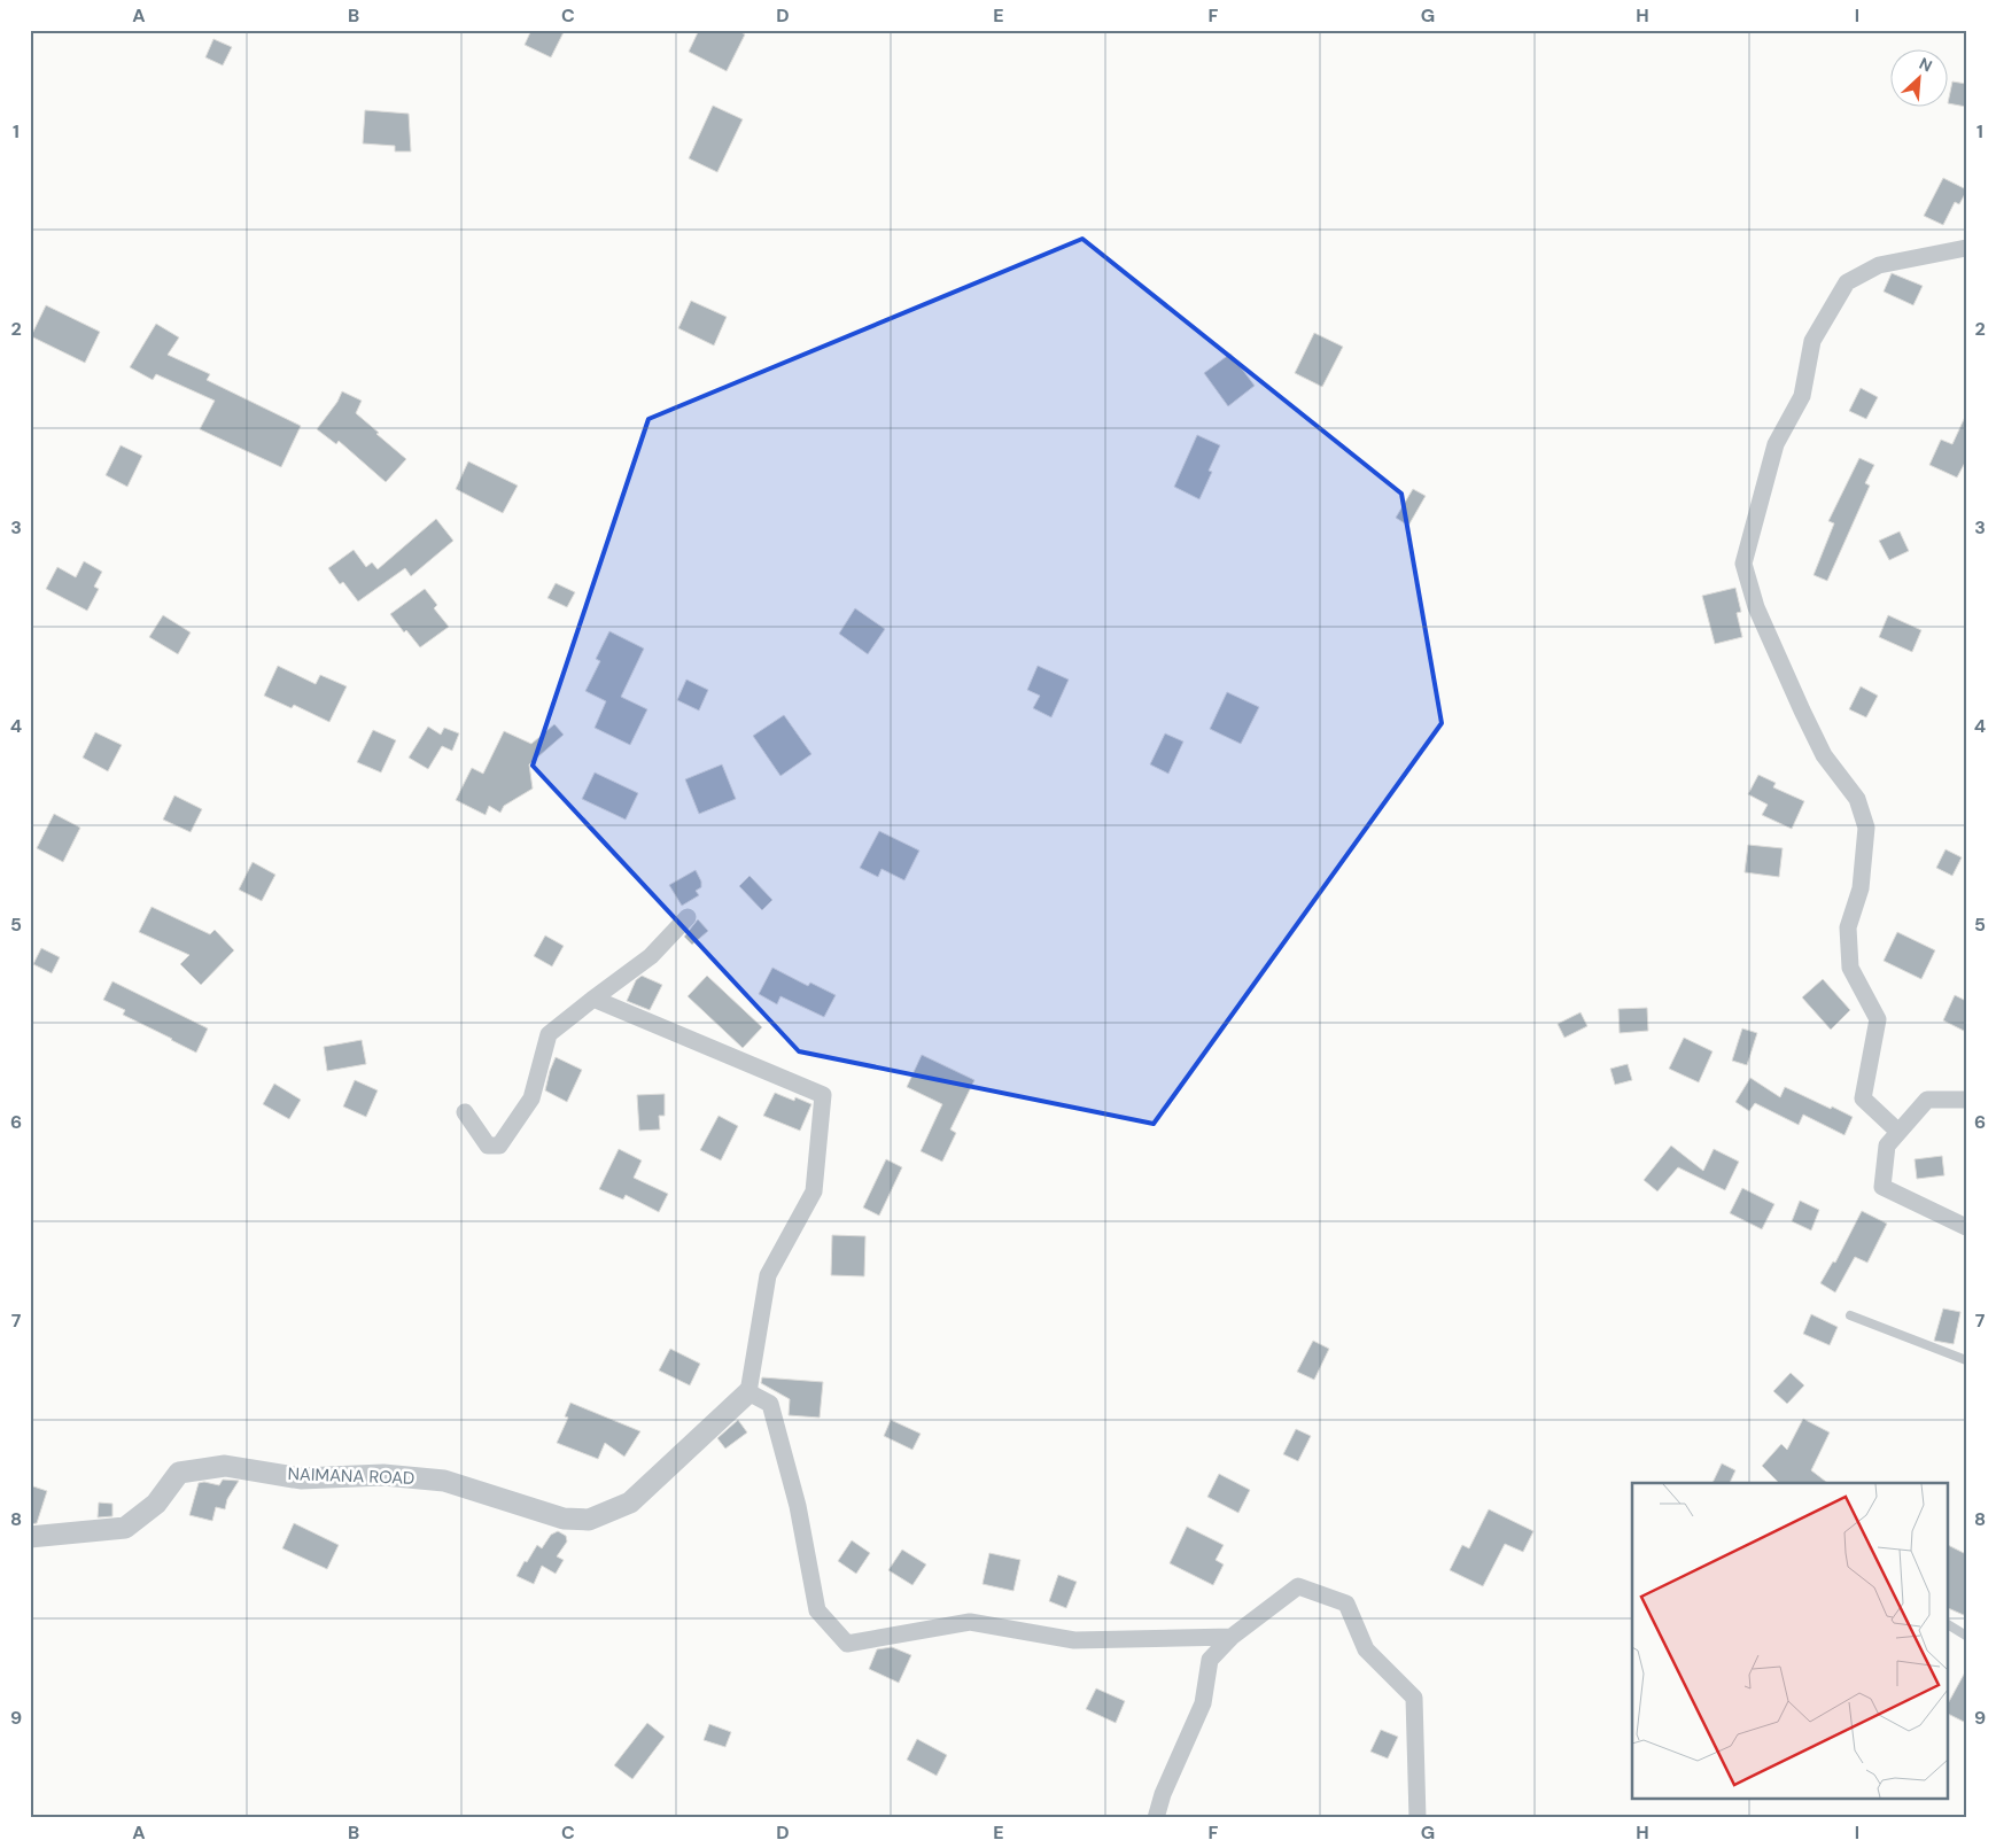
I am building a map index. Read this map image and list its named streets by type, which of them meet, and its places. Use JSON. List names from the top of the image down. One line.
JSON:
{"streets":{"street":["NAIMANA ROAD"]},"north":"top right","grid":{"columns":["A","B","C","D","E","F","G","H","I"],"rows":["1","2","3","4","5","6","7","8","9"]}}
